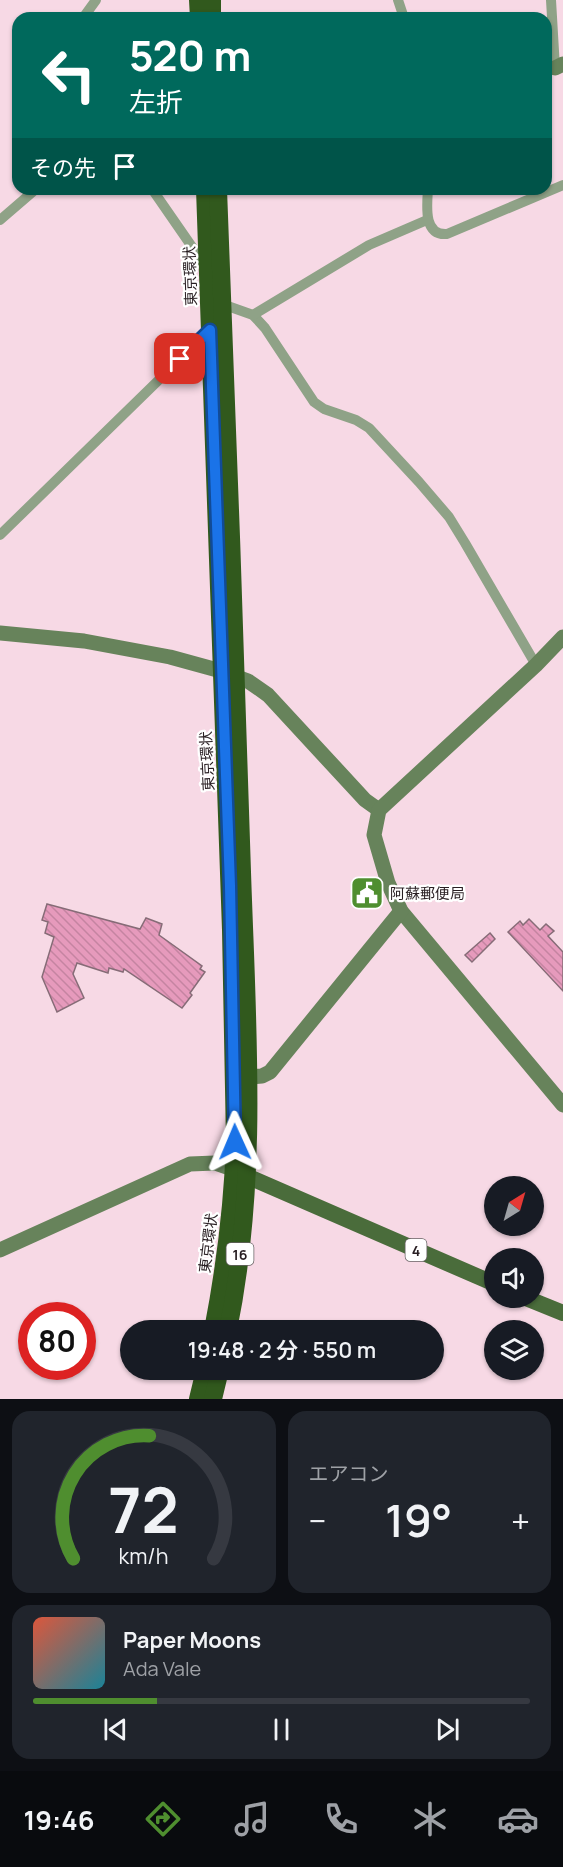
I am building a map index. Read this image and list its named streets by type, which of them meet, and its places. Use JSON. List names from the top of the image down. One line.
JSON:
{"streets":{"highway":["東京環状","16"],"main road":["4"]},"crossings":[["東京環状","4"]],"places":{"public building":["阿蘇郵便局"]},"north":"top right","page":{"turn":["520 m","左折"],"then":"その先","limit":"80","trip":"19:48 · 2 分 · 550 m","tile":"エアコン","heat":["−","19°","+"],"song":["Paper Moons","Ada Vale"],"tabs":"19:46","gauge":["72","km/h"]}}
